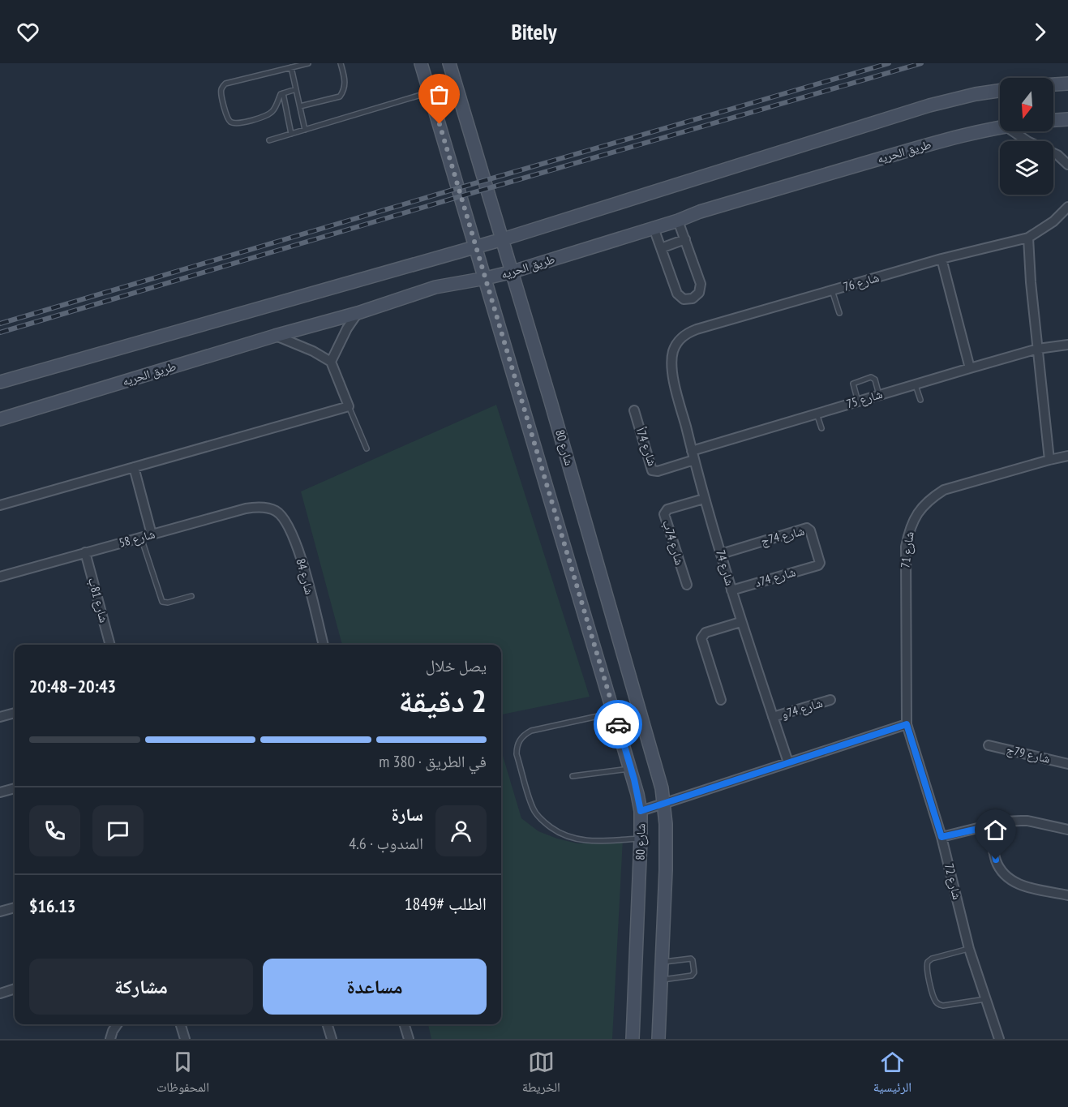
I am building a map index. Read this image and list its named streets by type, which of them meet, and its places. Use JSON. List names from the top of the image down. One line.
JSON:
{"streets":{"street":["طريق الحريه","شارع 76","شارع 75","شارع 74أ","شارع 80","شارع 74ج","شارع 58","شارع 74ب","شارع 71","شارع 74","شارع 84","شارع 74د","شارع 81ب","شارع 74و","شارع 79ج","شارع 72"]},"crossings":[["طريق الحريه","شارع 80"],["شارع 76","شارع 74"],["شارع 75","شارع 74أ"],["شارع 75","شارع 74"],["شارع 74أ","شارع 74"],["شارع 74ج","شارع 74"],["شارع 74ج","شارع 74د"],["شارع 58","شارع 84"],["شارع 58","شارع 81ب"],["شارع 74ب","شارع 74"],["شارع 71","شارع 72"],["شارع 74","شارع 74د"],["شارع 74","شارع 74و"]],"north":"bottom","page":{"header":"Bitely","heading":["2 دقيقة","يصل خلال","20:43–20:48"],"panel":["سارة","المندوب · 4.6","الطلب #1849","$16.13"],"bar":"في الطريق · 380 m","buttons":["مساعدة","مشاركة"],"tabs":["الرئيسية","الخريطة","المحفوظات"]}}
